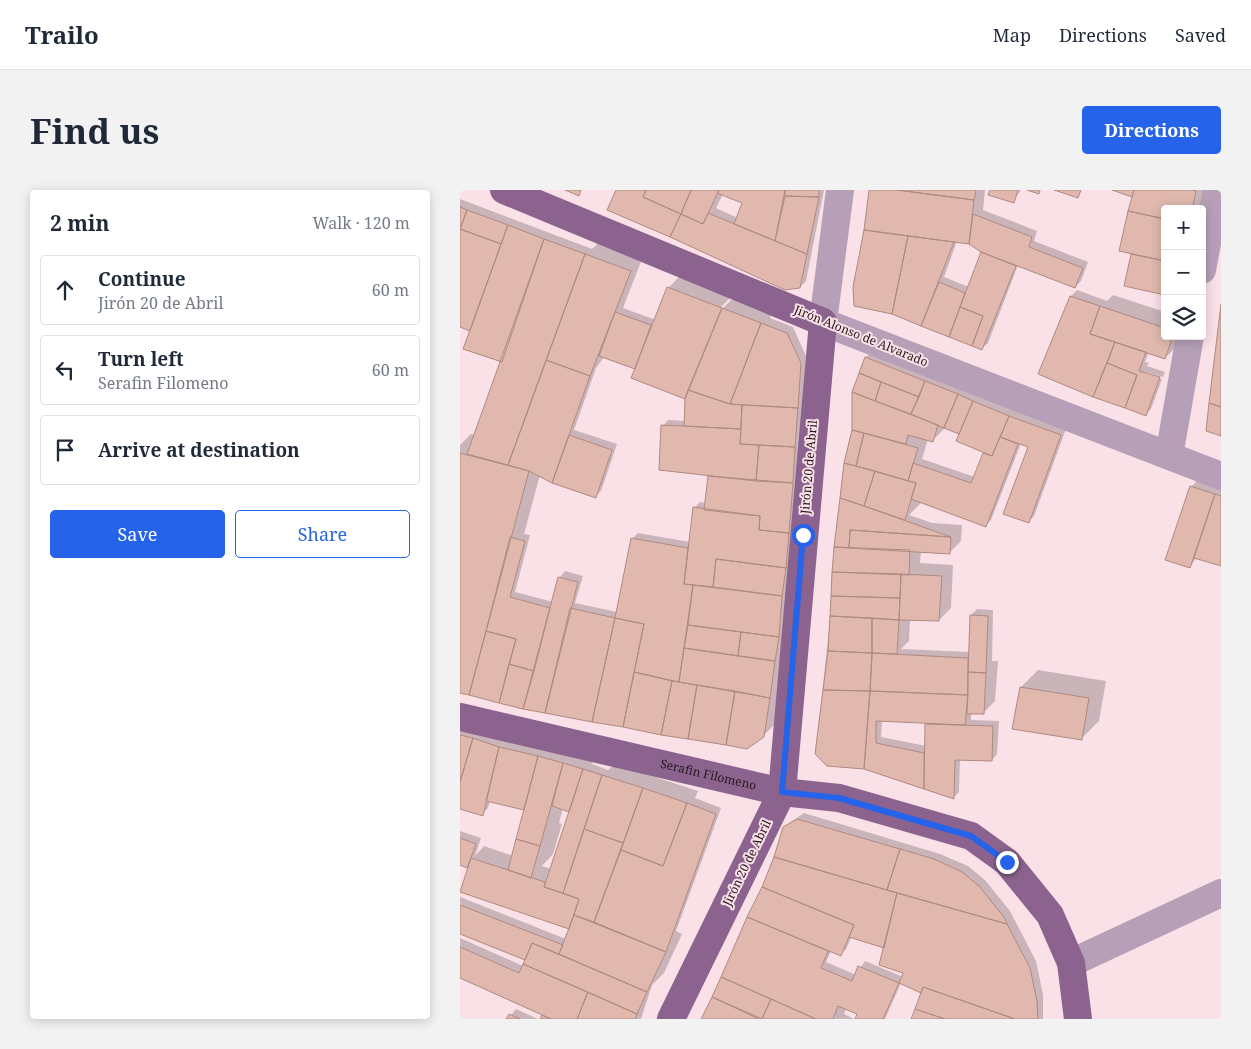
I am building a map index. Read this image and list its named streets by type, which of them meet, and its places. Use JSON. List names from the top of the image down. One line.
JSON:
{"streets":{"main road":["Jirón Alonso de Alvarado","Jirón 20 de Abril","Serafin Filomeno"]},"crossings":[["Jirón Alonso de Alvarado","Jirón 20 de Abril"],["Jirón 20 de Abril","Serafin Filomeno"]],"page":{"header":"Trailo","nav":["Map","Directions","Saved"],"buttons":["Directions",["Save","Share"]],"title":"Find us","heading":["2 min","Walk · 120 m"],"map_buttons":["+","−"],"list":[["Continue","Jirón 20 de Abril","60 m"],["Turn left","Serafin Filomeno","60 m"],"Arrive at destination"]}}
